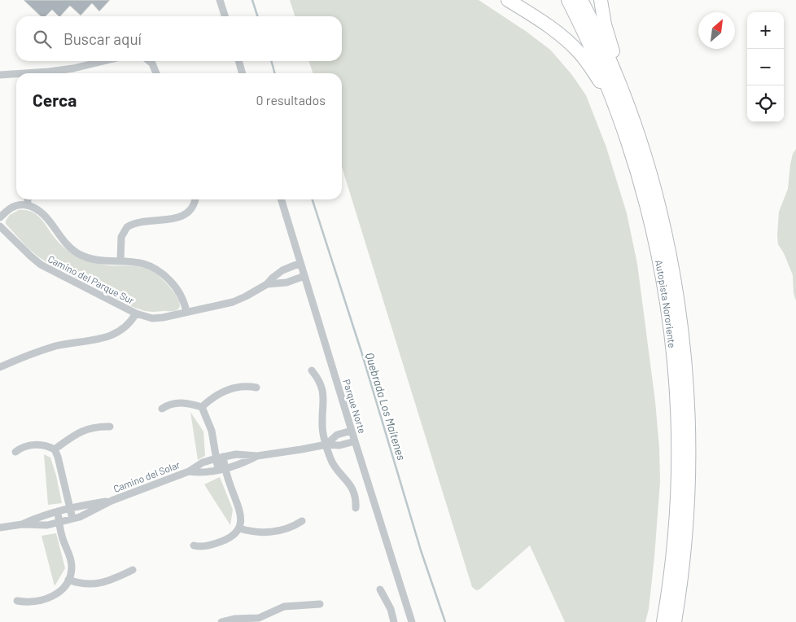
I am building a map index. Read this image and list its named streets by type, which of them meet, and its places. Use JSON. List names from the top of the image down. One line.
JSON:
{"streets":{"highway":["Autopista Nororiente"],"street":["Camino del Parque Sur","Parque Norte","Camino del Solar"]},"crossings":[["Parque Norte","Camino del Solar"]],"water":["Quebrada Los Maitenes"],"north":"top right","page":{"map_buttons":["+","−"],"search":"Buscar aquí","heading":["Cerca","0 resultados"]}}
